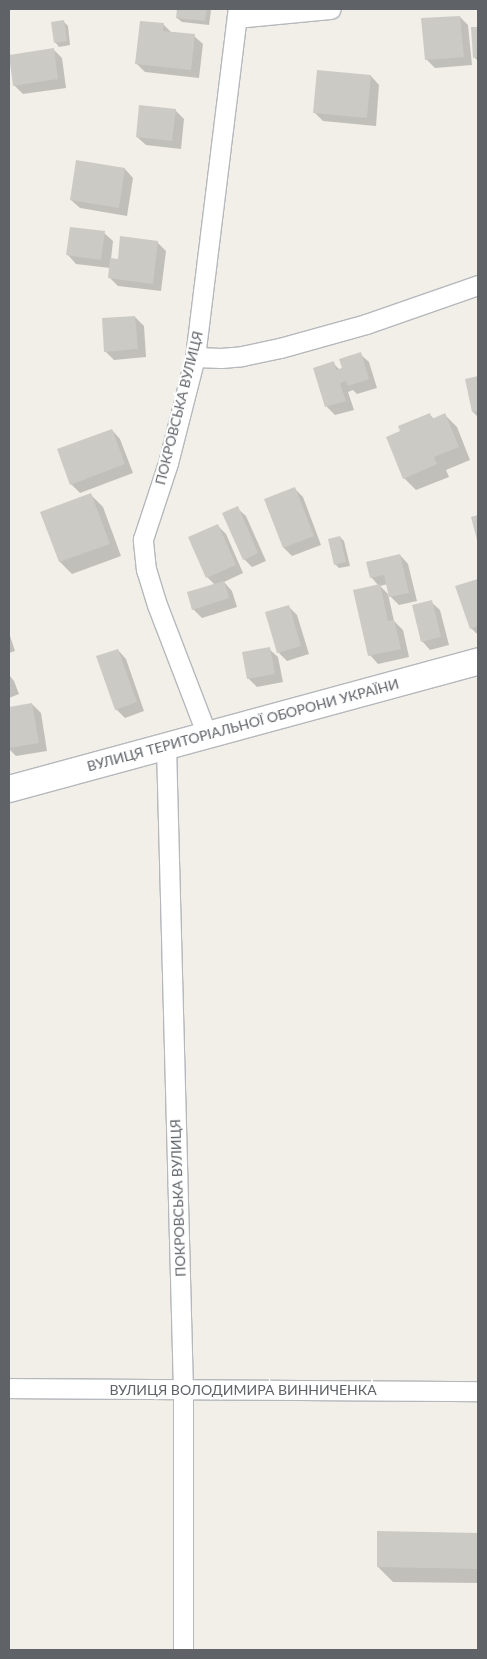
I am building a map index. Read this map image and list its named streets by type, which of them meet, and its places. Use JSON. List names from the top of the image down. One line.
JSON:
{"streets":{"street":["ПОКРОВСЬКА ВУЛИЦЯ","ВУЛИЦЯ ТЕРИТОРІАЛЬНОЇ ОБОРОНИ УКРАЇНИ","ВУЛИЦЯ ВОЛОДИМИРА ВИННИЧЕНКА"]},"crossings":[["ПОКРОВСЬКА ВУЛИЦЯ","ВУЛИЦЯ ТЕРИТОРІАЛЬНОЇ ОБОРОНИ УКРАЇНИ"],["ПОКРОВСЬКА ВУЛИЦЯ","ВУЛИЦЯ ВОЛОДИМИРА ВИННИЧЕНКА"]]}
